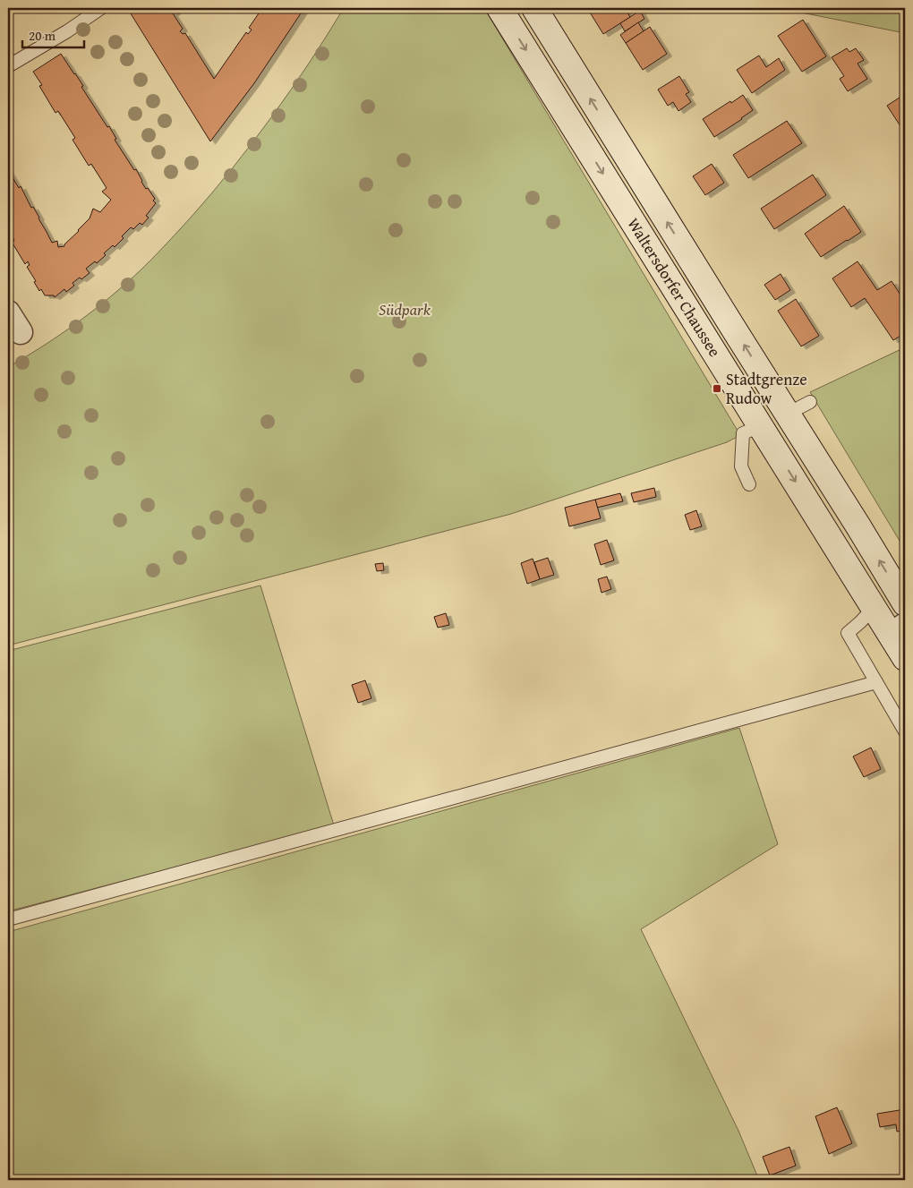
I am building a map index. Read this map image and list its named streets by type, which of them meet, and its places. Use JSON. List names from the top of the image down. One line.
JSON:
{"streets":{"main road":["Waltersdorfer Chaussee"]},"parks":["Südpark"],"places":{"transit":["Stadtgrenze Rudow"]},"scale_bar":"20 m"}
